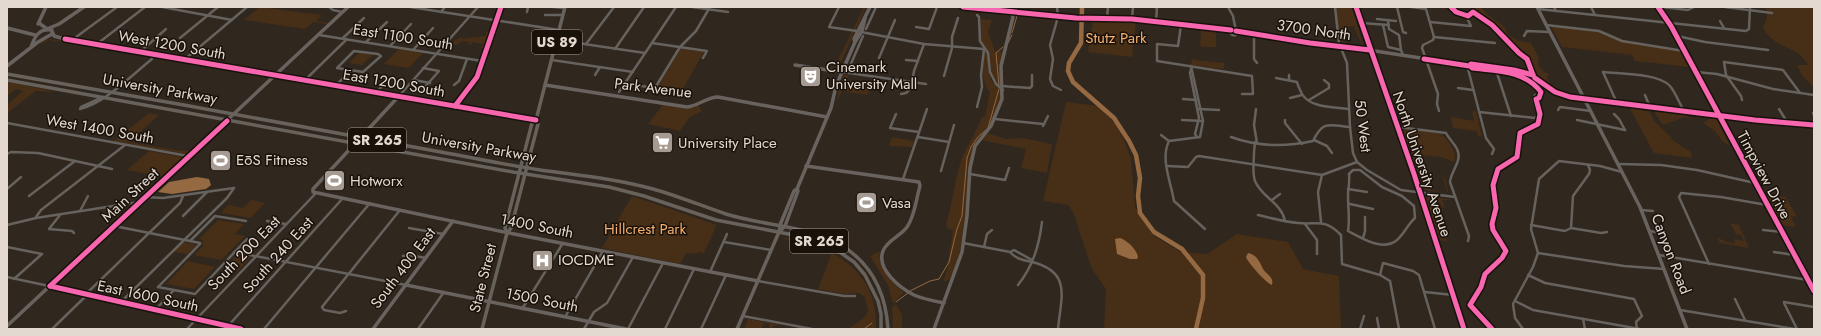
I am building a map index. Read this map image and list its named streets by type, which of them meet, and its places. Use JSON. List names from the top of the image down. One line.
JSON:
{"streets":{"highway":["North University Avenue"],"main road":["US 89","University Parkway","SR 265","State Street"],"street":["3700 North","East 1100 South","West 1200 South","East 1200 South","Park Avenue","50 West","West 1400 South","Timpview Drive","Main Street","1400 South","South 200 East","Canyon Road","South 240 East","South 400 East","East 1600 South","1500 South"]},"crossings":[["3700 North","50 West"],["3700 North","North University Avenue"],["3700 North","Timpview Drive"],["3700 North","Canyon Road"],["East 1100 South","Main Street"],["East 1100 South","South 200 East"],["West 1200 South","East 1200 South"],["West 1200 South","Main Street"],["East 1200 South","Main Street"],["East 1200 South","South 200 East"],["East 1200 South","State Street"],["Park Avenue","State Street"],["University Parkway","Main Street"],["University Parkway","South 200 East"],["University Parkway","State Street"],["50 West","North University Avenue"],["West 1400 South","Main Street"],["Main Street","East 1600 South"],["1400 South","South 200 East"],["1400 South","South 240 East"],["1400 South","South 400 East"],["1400 South","State Street"],["South 200 East","East 1600 South"],["South 240 East","East 1600 South"],["South 400 East","1500 South"],["State Street","1500 South"]],"parks":["Stutz Park","Hillcrest Park"],"places":{"theatre":["Cinemark University Mall"],"supermarket":["University Place"],"sports":["EōS Fitness","Hotworx","Vasa"],"hospital":["IOCDME"]}}
